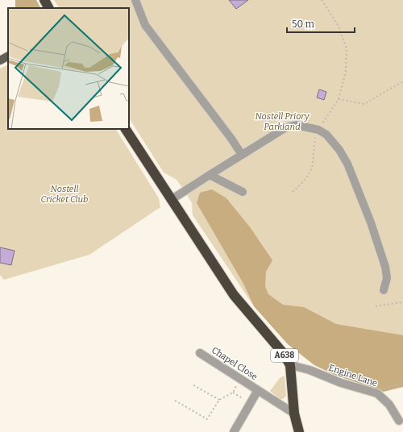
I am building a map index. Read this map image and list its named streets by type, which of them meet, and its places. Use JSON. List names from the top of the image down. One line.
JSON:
{"streets":{"highway":["A638"],"street":["Chapel Close","Engine Lane"]},"crossings":[["A638","Chapel Close"],["A638","Engine Lane"]],"parks":["Nostell Priory Parkland","Nostell Cricket Club"],"scale_bar":"50 m"}
